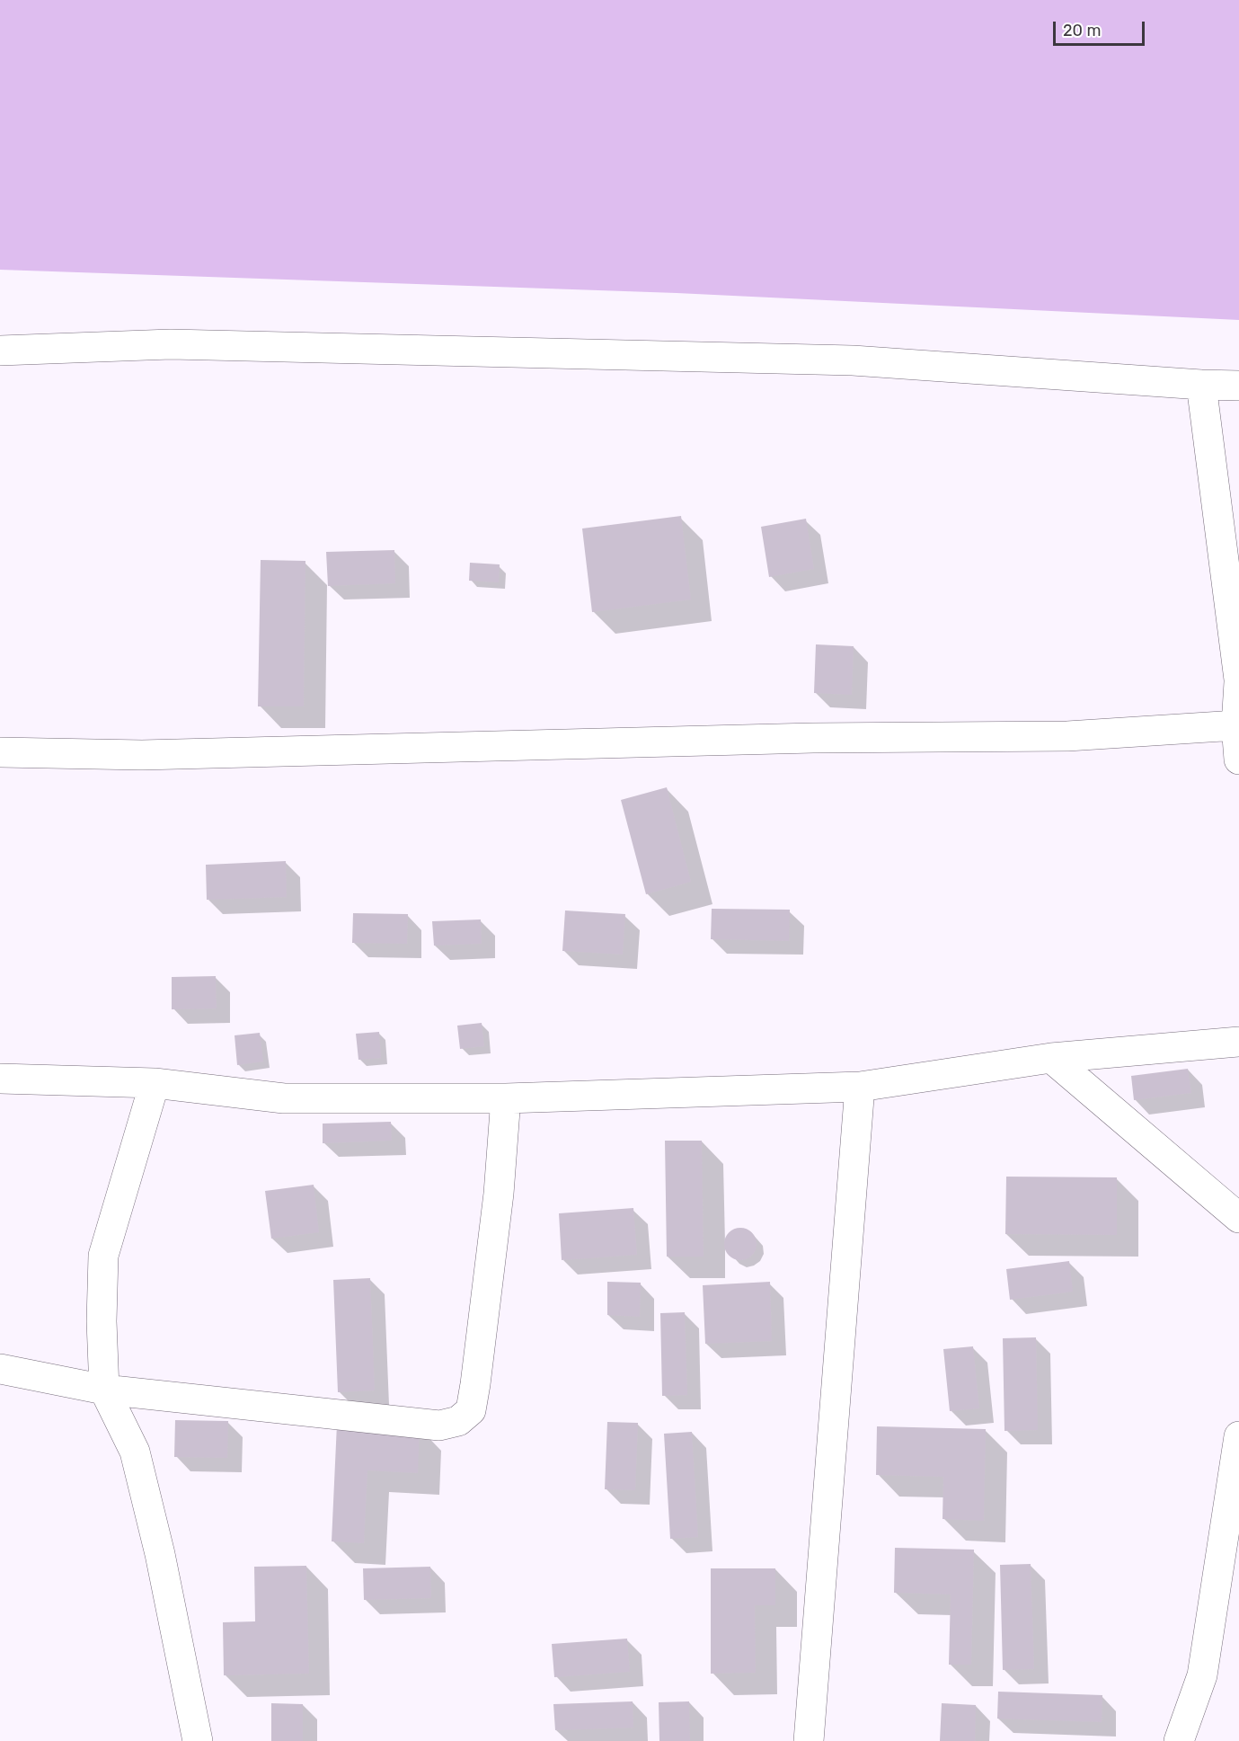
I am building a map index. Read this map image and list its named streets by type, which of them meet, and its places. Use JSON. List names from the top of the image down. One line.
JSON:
{"scale_bar":"20 m"}
